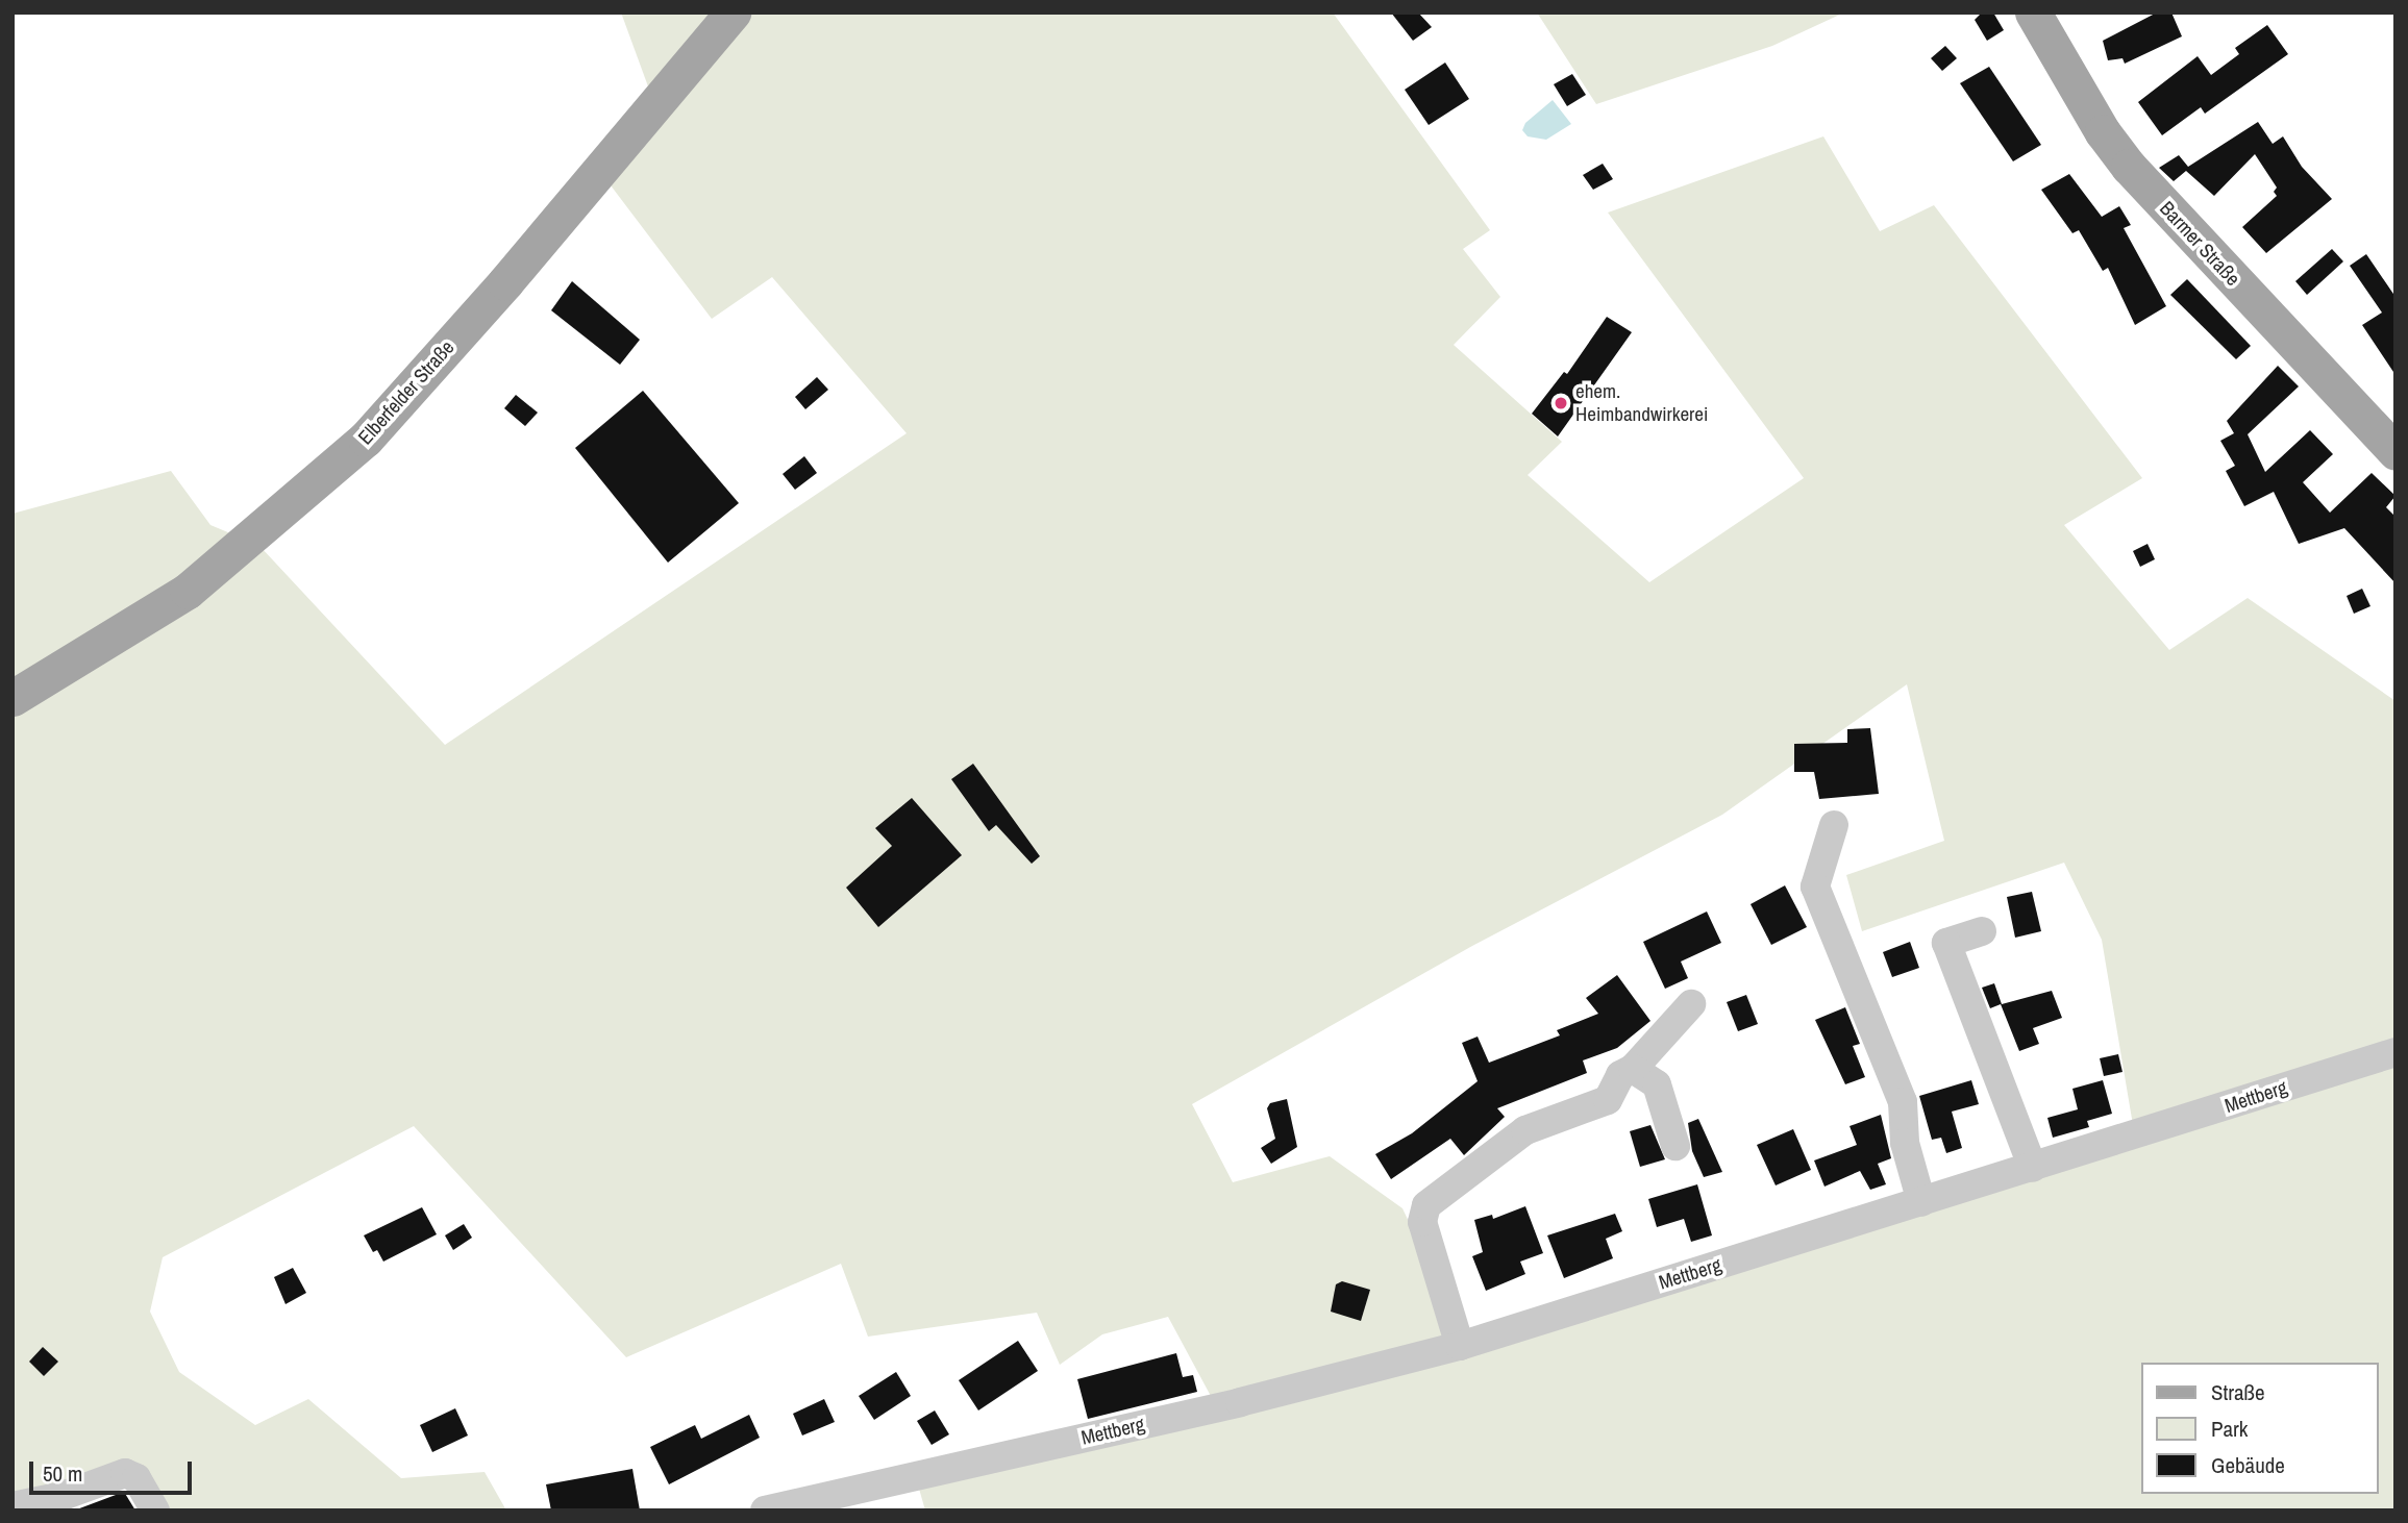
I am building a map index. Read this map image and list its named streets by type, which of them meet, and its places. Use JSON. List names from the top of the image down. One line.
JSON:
{"streets":{"main road":["Barmer Straße","Elberfelder Straße"],"street":["Mettberg"]},"places":["ehem. Heimbandwirkerei"],"legend":["Straße","Park","Gebäude"],"scale_bar":"50 m"}
